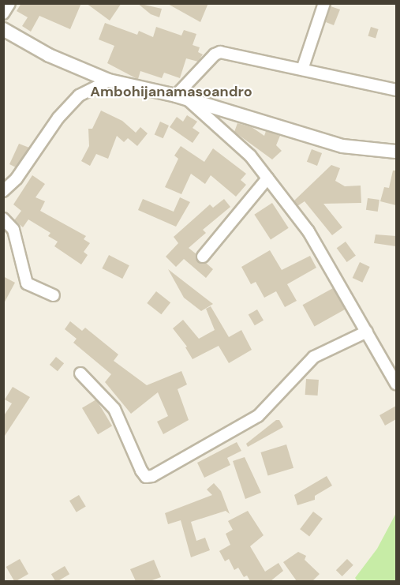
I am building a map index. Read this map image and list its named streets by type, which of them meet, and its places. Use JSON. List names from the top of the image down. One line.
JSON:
{"districts":["Ambohijanamasoandro"]}
